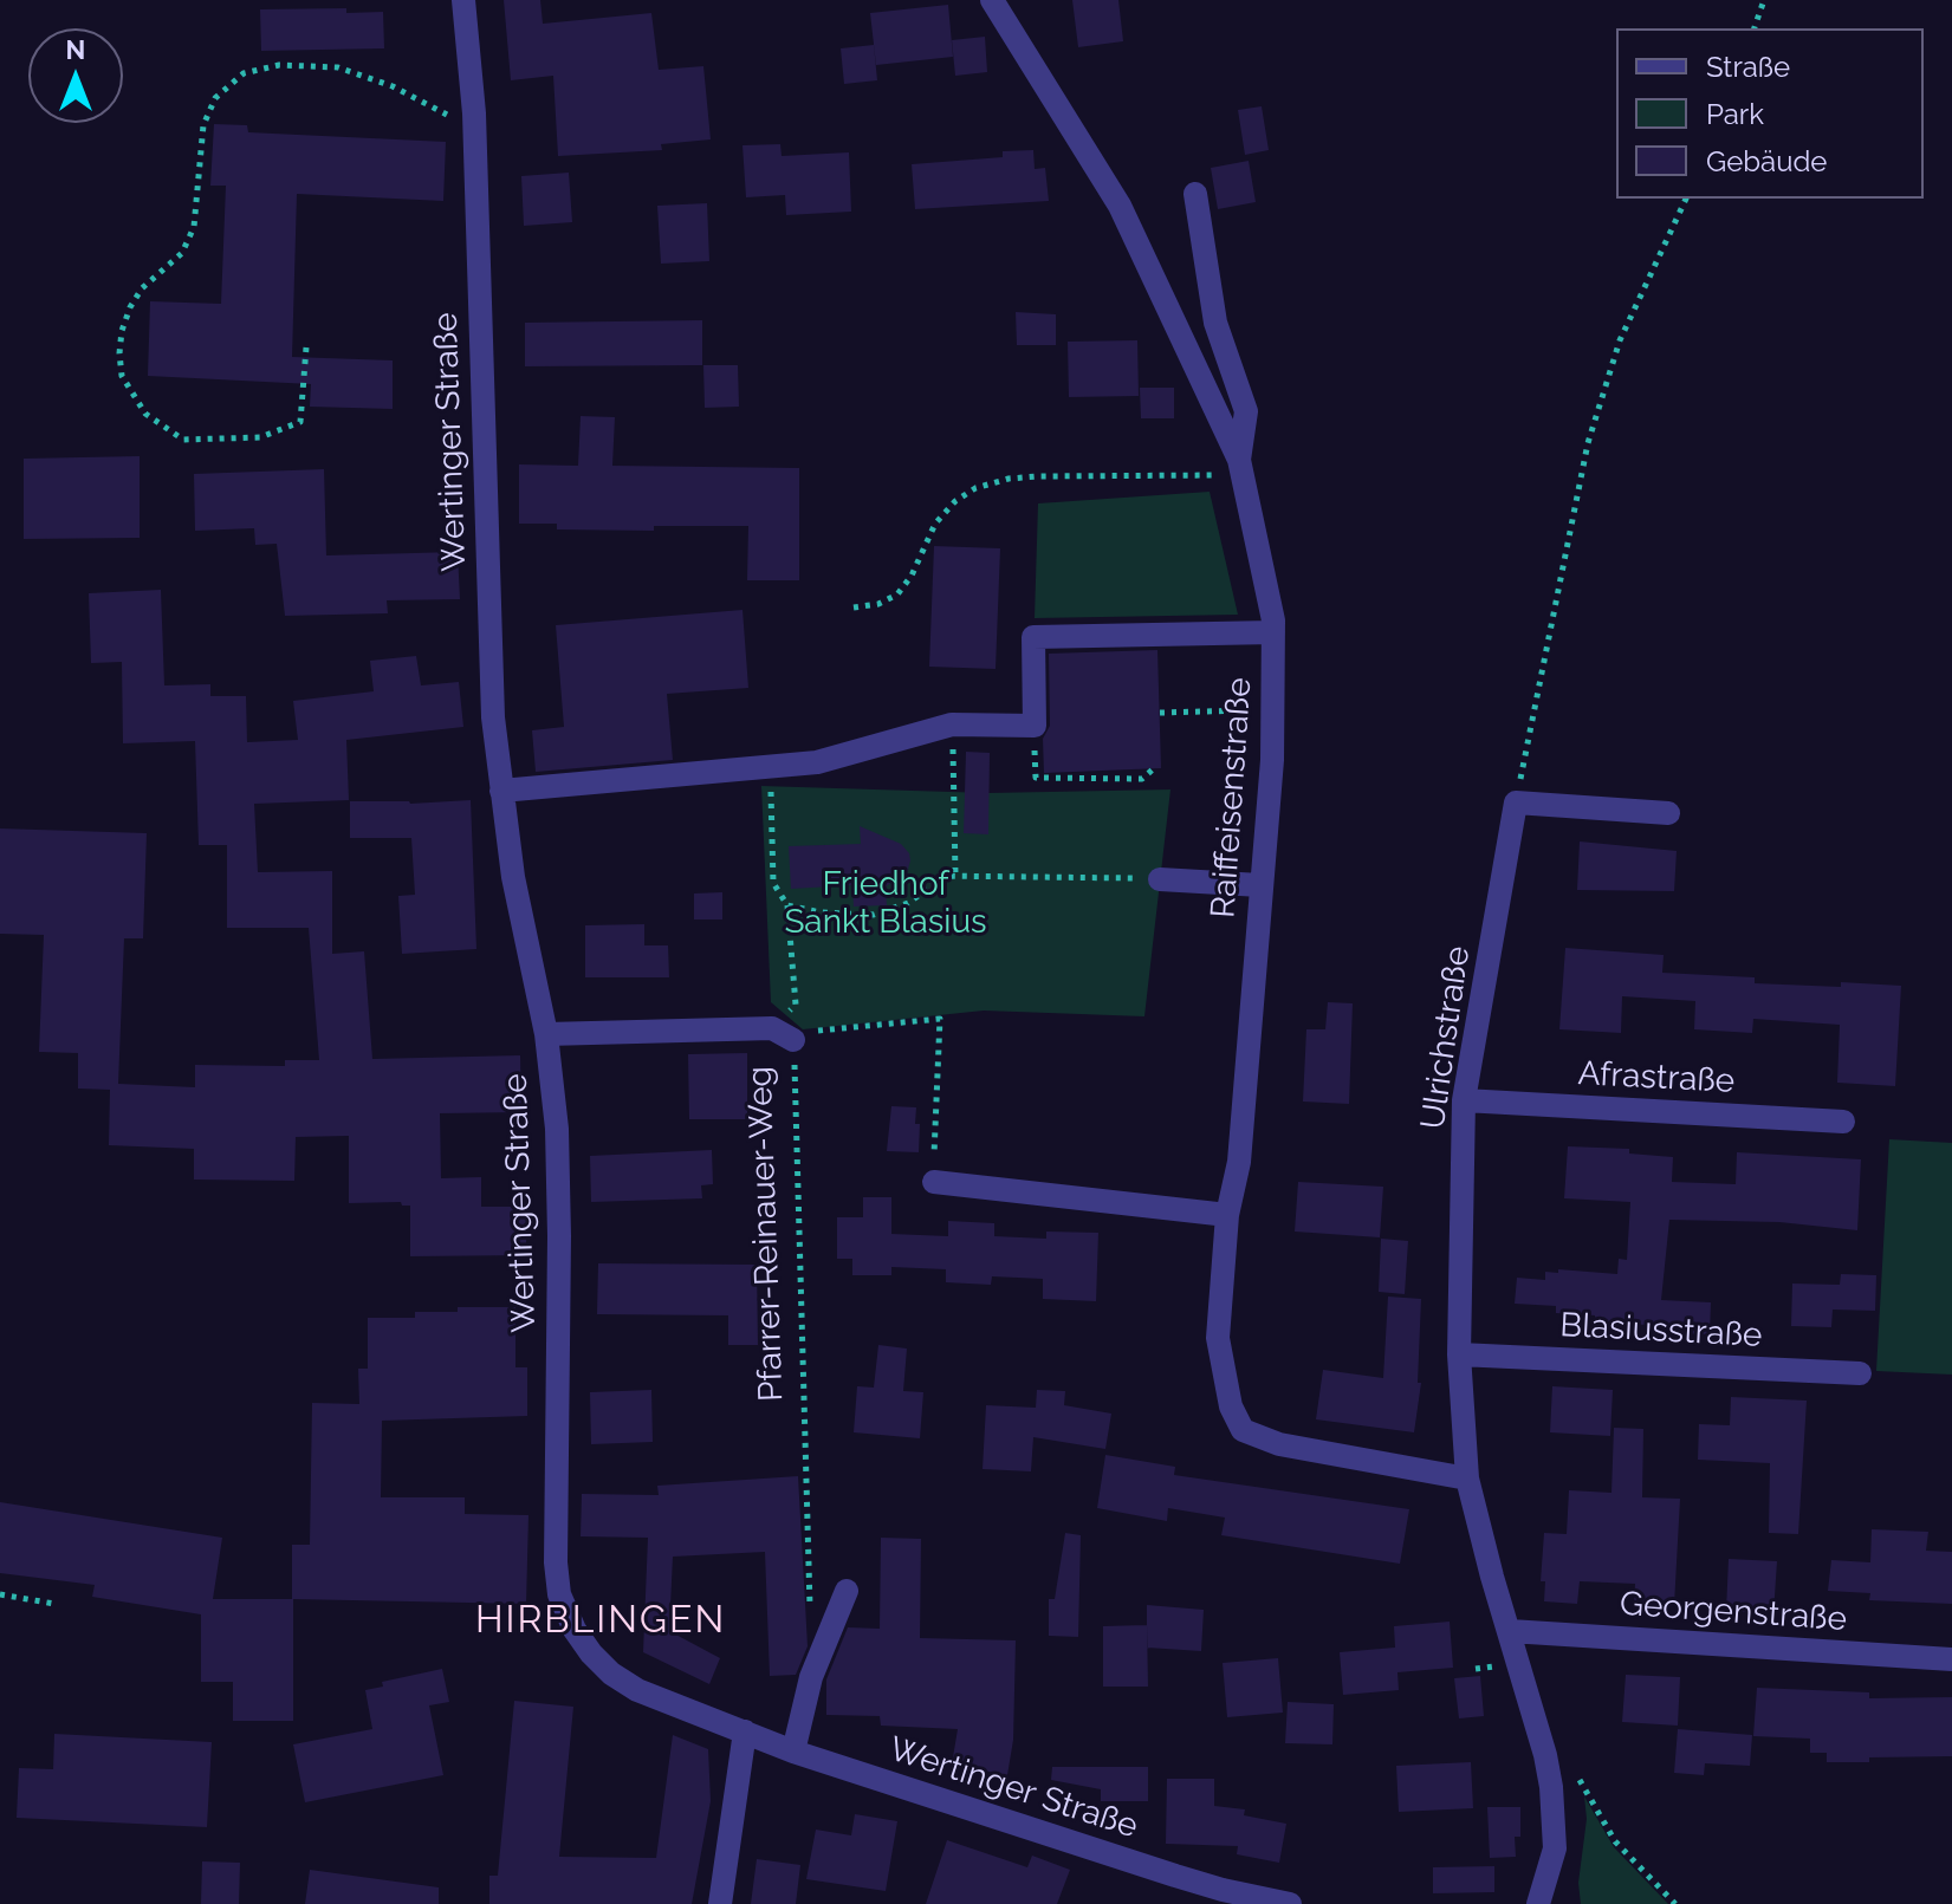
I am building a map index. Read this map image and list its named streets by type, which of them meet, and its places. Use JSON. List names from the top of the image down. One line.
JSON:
{"streets":{"street":["Wertinger Straße","Raiffeisenstraße","Ulrichstraße","Afrastraße","Pfarrer-Reinauer-Weg","Blasiusstraße","Georgenstraße"]},"crossings":[["Wertinger Straße","Pfarrer-Reinauer-Weg"],["Raiffeisenstraße","Ulrichstraße"],["Ulrichstraße","Afrastraße"],["Ulrichstraße","Blasiusstraße"],["Ulrichstraße","Georgenstraße"]],"districts":["HIRBLINGEN"],"parks":["Friedhof Sankt Blasius"],"legend":["Straße","Park","Gebäude"],"north":"top"}
